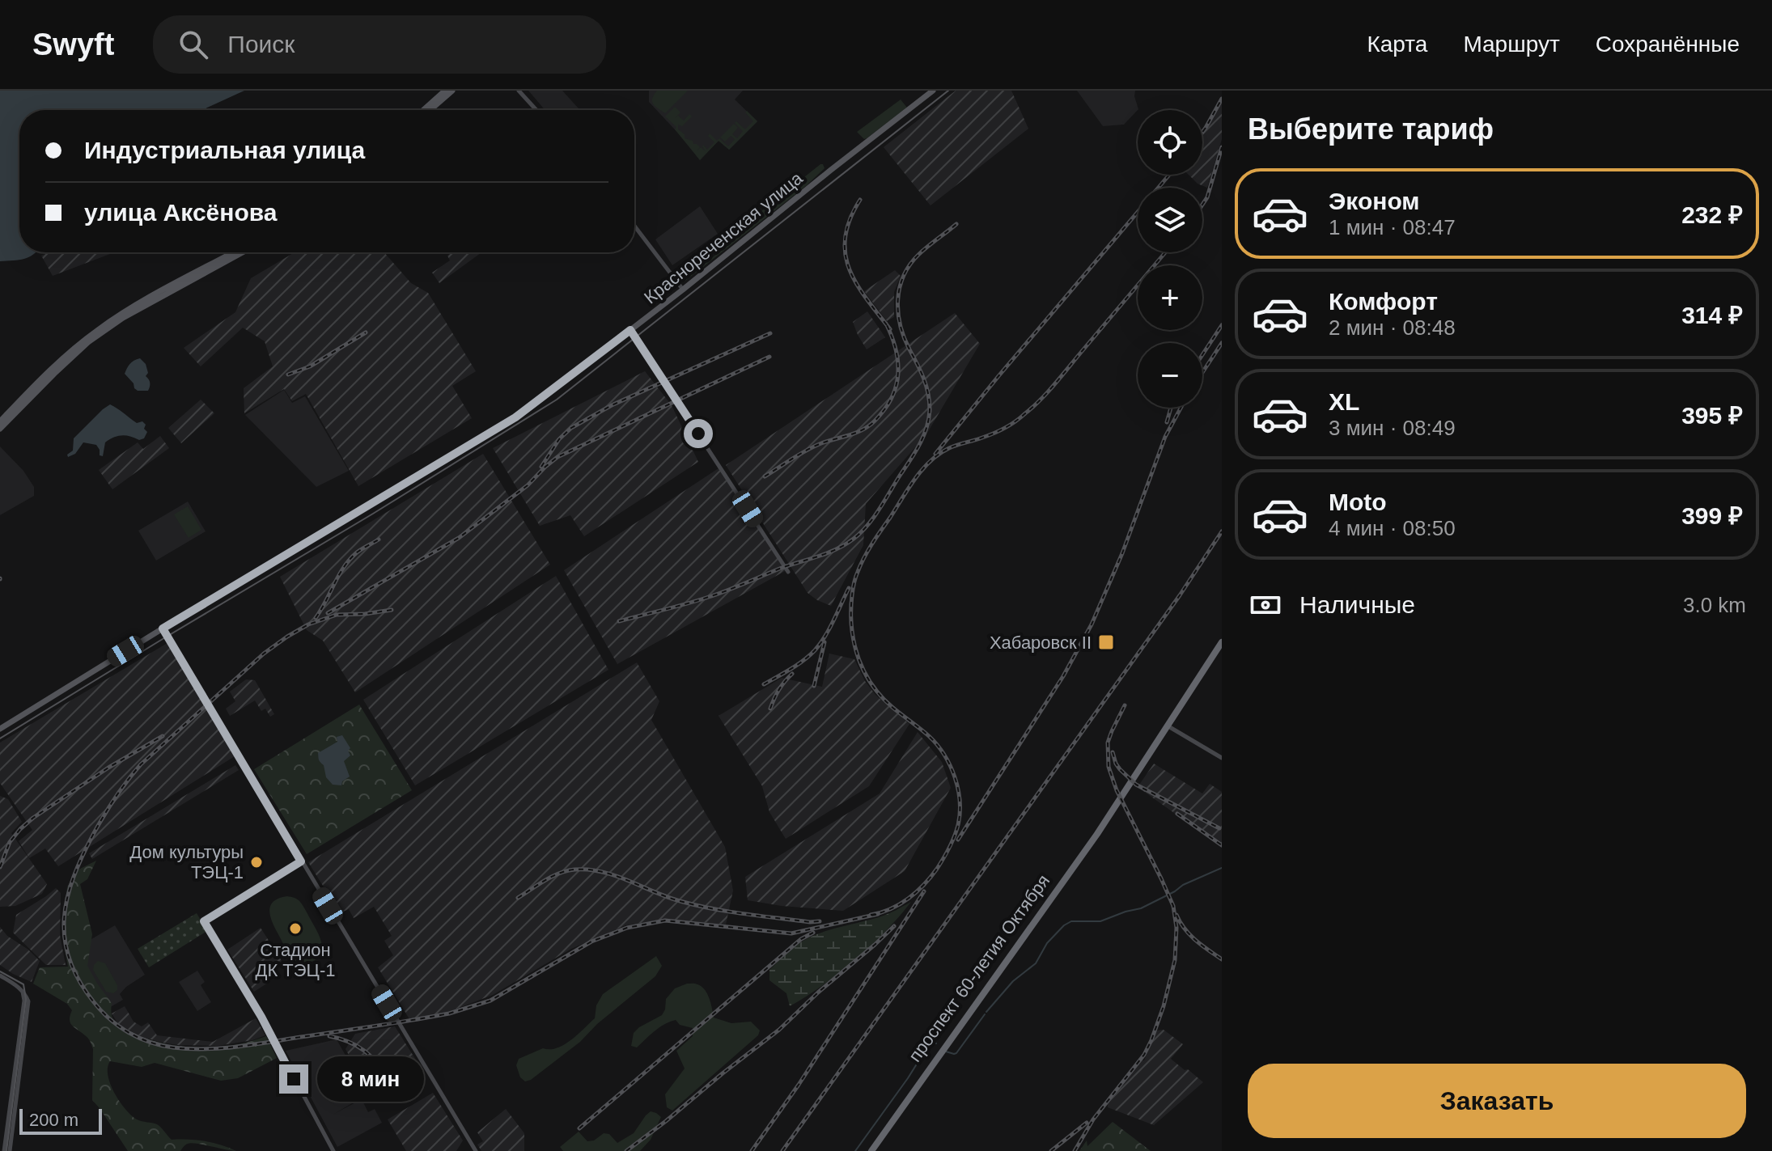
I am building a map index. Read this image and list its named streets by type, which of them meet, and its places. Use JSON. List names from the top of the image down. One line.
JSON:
{"streets":{"highway":["проспект 60-летия Октября"],"main road":["Краснореченская улица"]},"places":{"transit":["Хабаровск II"],"other":["Дом культуры ТЭЦ-1","Стадион ДК ТЭЦ-1"]},"scale_bar":"200 m","page":{"header":"Swyft","search":"Поиск","nav":["Карта","Маршрут","Сохранённые"],"heading":"Выберите тариф","map_buttons":["+","−"],"banner":["Индустриальная улица","улица Аксёнова"],"list":[{"name":"Эконом","note":"1 мин · 08:47","value":"232 ₽"},{"name":"Комфорт","note":"2 мин · 08:48","value":"314 ₽"},{"name":"XL","note":"3 мин · 08:49","value":"395 ₽"},{"name":"Moto","note":"4 мин · 08:50","value":"399 ₽"}],"pay":["Наличные","3.0 km"],"buttons":"Заказать","bubble":"8 мин","scale":"200 m"}}
